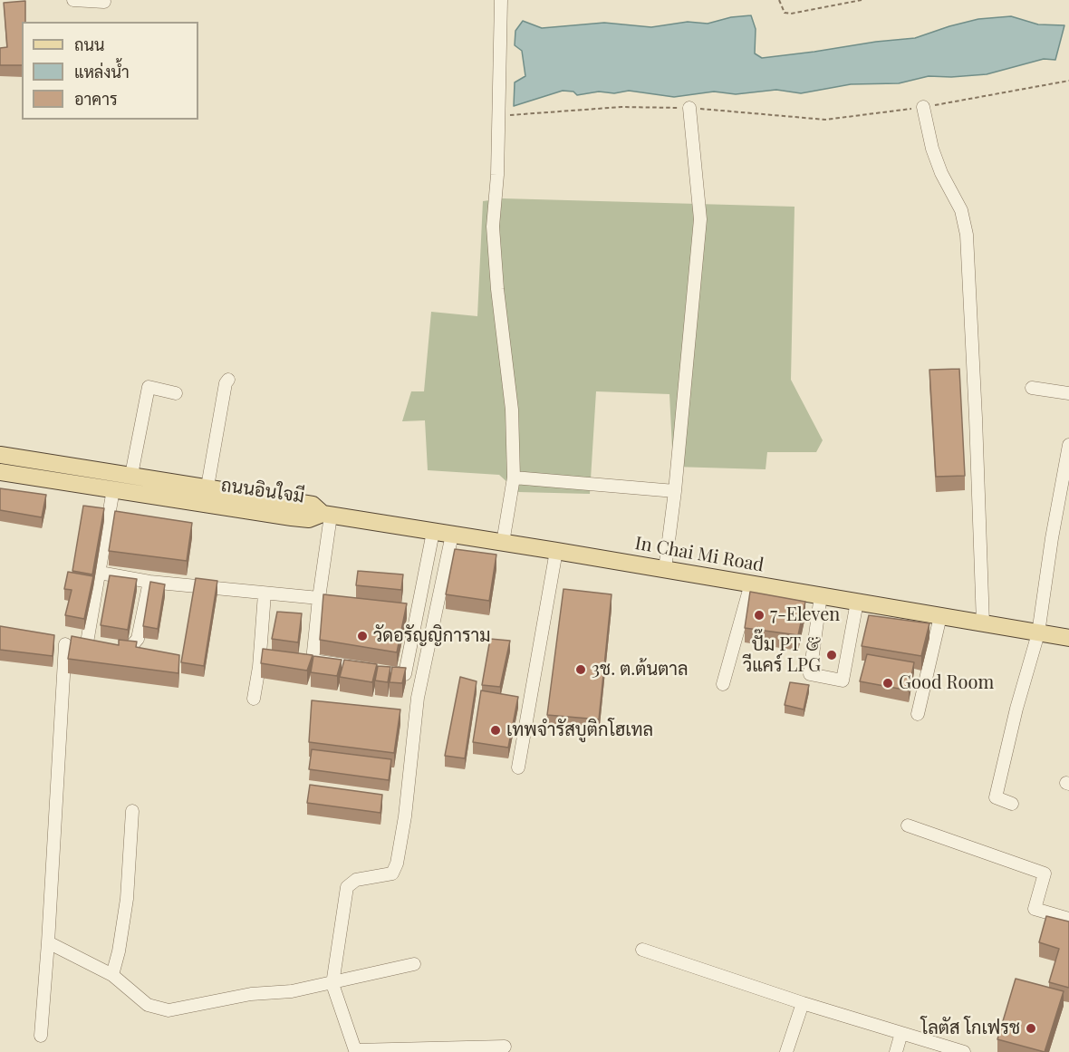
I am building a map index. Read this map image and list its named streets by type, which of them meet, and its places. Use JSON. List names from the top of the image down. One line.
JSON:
{"streets":{"main road":["ถนนอินใจมี","In Chai Mi Road"]},"crossings":[["ถนนอินใจมี","In Chai Mi Road"]],"places":["7-Eleven","วัดอรัญญิการาม","ปั๊ม PT & วีแคร์ LPG","3ช. ต.ต้นตาล","Good Room","เทพจำรัสบูติกโฮเทล","โลตัส โกเฟรช"],"legend":["ถนน","แหล่งน้ำ","อาคาร"]}
